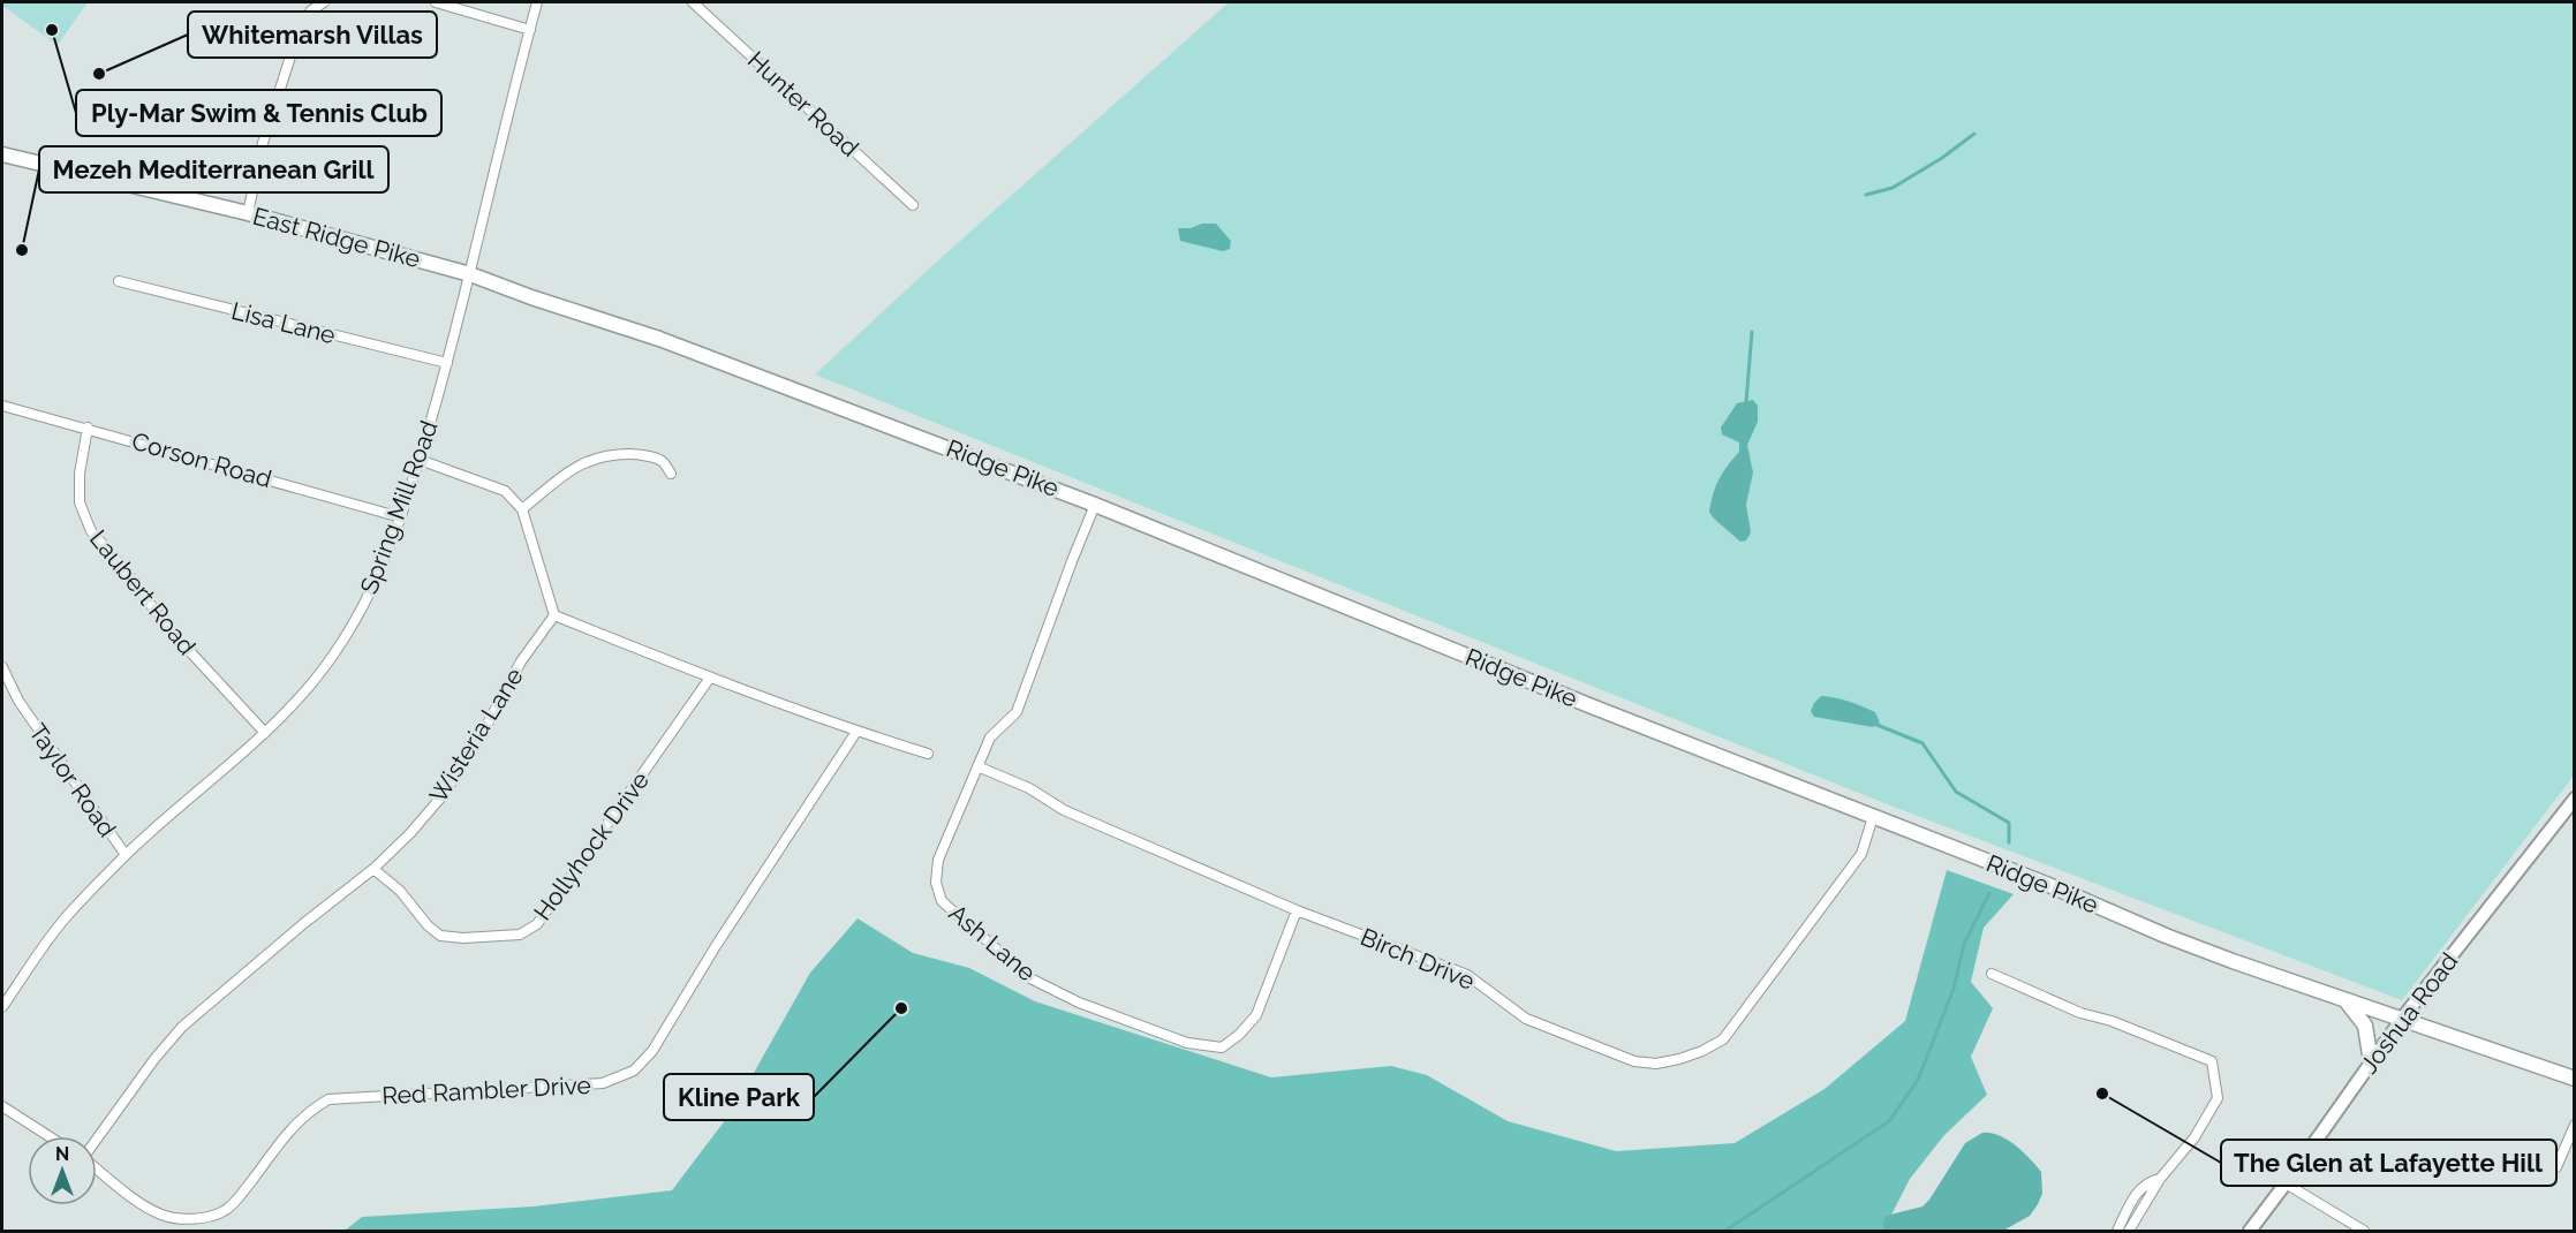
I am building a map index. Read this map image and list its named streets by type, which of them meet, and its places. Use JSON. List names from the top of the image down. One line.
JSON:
{"streets":{"main road":["East Ridge Pike","Ridge Pike","Joshua Road"],"street":["Hunter Road","Lisa Lane","Corson Road","Spring Mill Road","Laubert Road","Wisteria Lane","Taylor Road","Hollyhock Drive","Ash Lane","Birch Drive","Red Rambler Drive"]},"crossings":[["East Ridge Pike","Ridge Pike"],["East Ridge Pike","Spring Mill Road"],["Lisa Lane","Spring Mill Road"],["Corson Road","Spring Mill Road"],["Corson Road","Laubert Road"],["Ridge Pike","Spring Mill Road"],["Ridge Pike","Ash Lane"],["Ridge Pike","Birch Drive"],["Ridge Pike","Joshua Road"],["Spring Mill Road","Laubert Road"],["Spring Mill Road","Taylor Road"],["Wisteria Lane","Hollyhock Drive"],["Ash Lane","Birch Drive"]],"places":["Ply-Mar Swim & Tennis Club","Whitemarsh Villas","Mezeh Mediterranean Grill","Kline Park","The Glen at Lafayette Hill"],"north":"top"}
